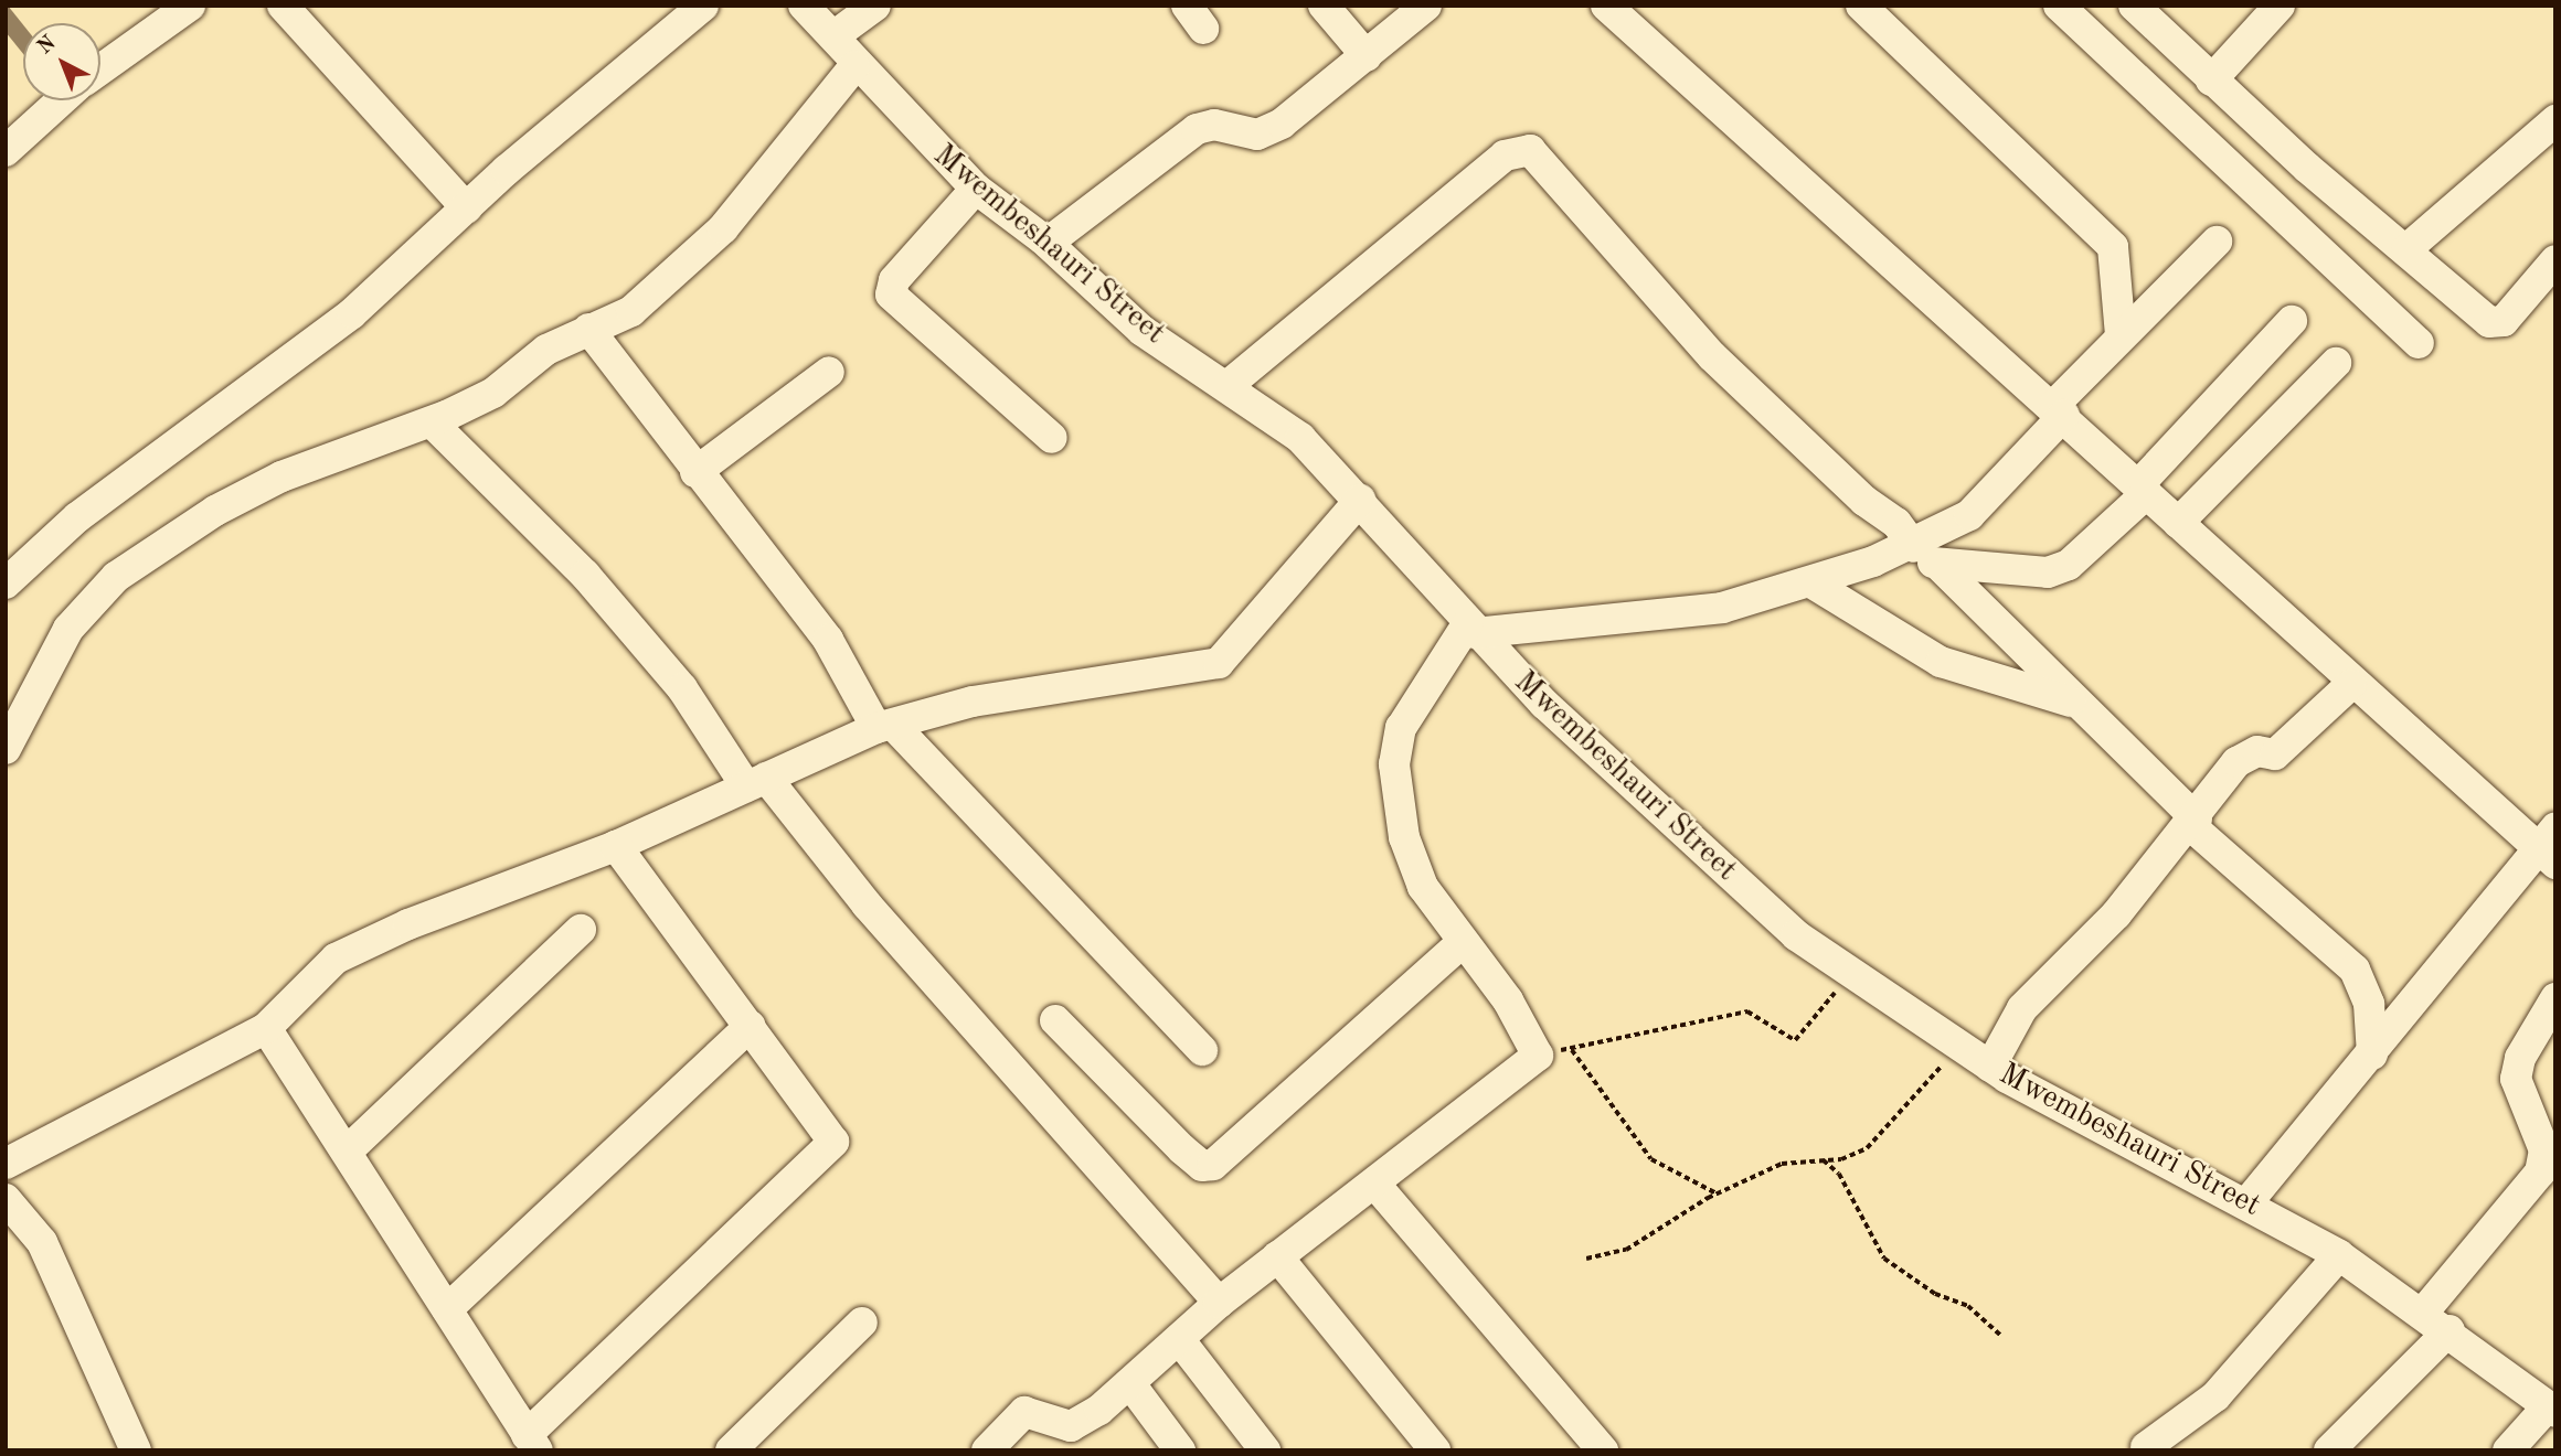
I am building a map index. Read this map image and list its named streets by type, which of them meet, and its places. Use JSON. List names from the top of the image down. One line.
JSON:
{"streets":{"street":["Mwembeshauri Street"]},"north":"top left"}
